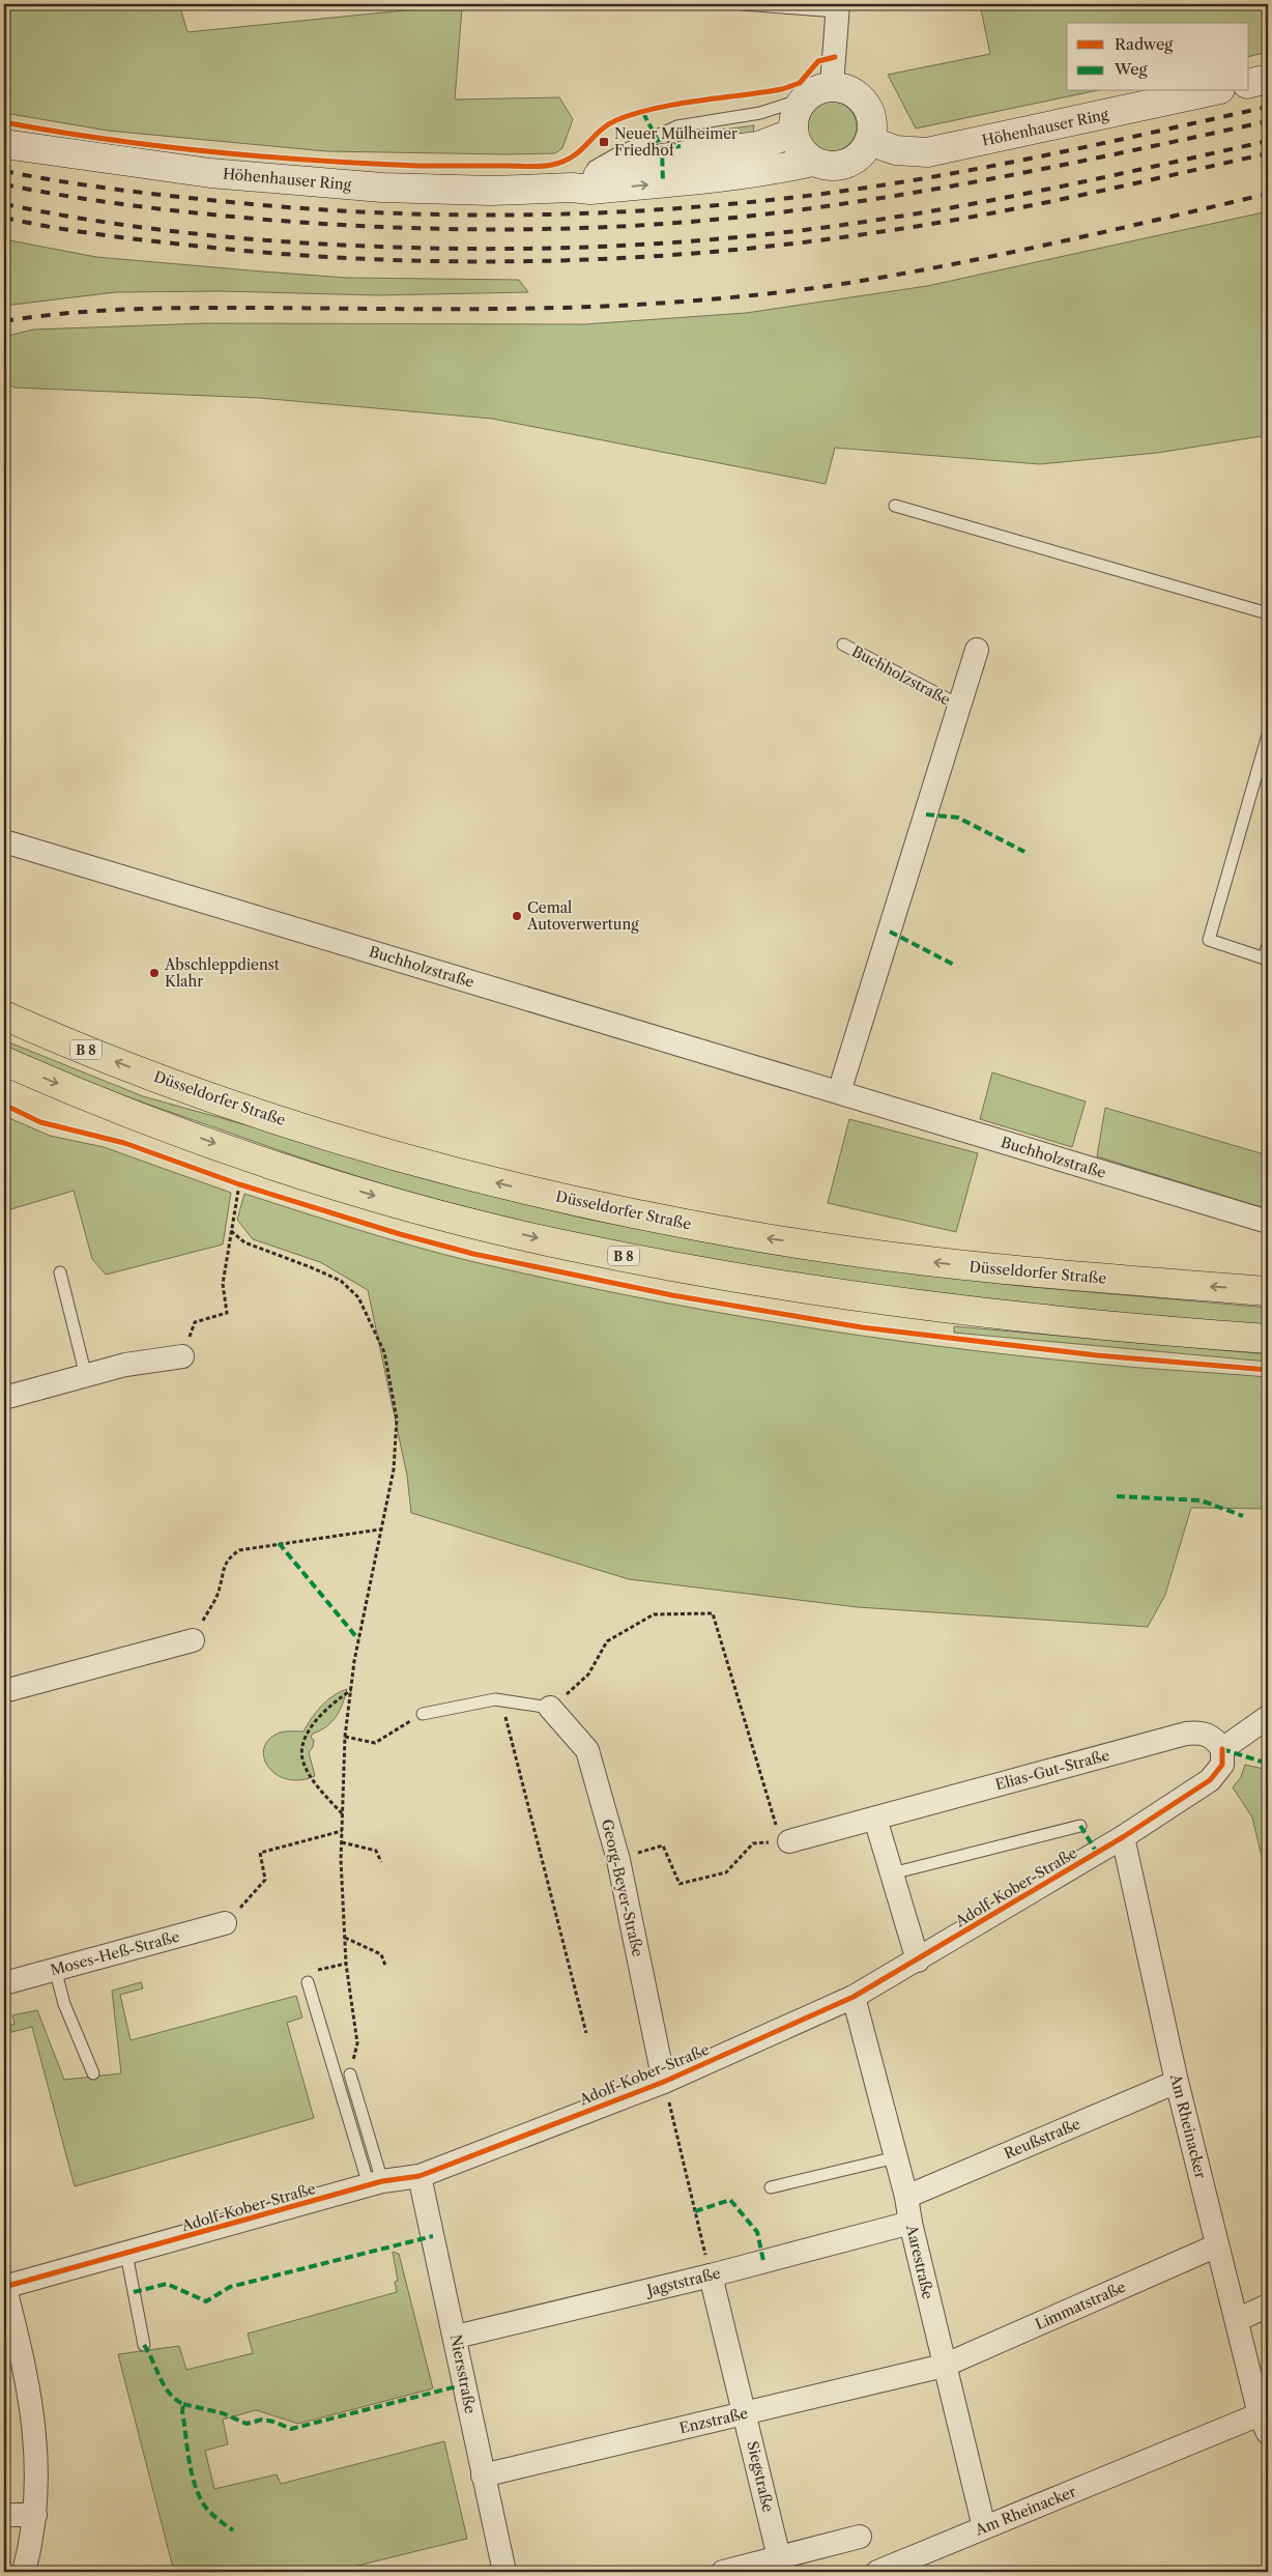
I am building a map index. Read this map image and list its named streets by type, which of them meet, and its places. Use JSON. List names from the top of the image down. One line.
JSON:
{"streets":{"main road":["B 8","Düsseldorfer Straße"],"street":["Höhenhauser Ring","Buchholzstraße","Elias-Gut-Straße","Adolf-Kober-Straße","Georg-Beyer-Straße","Moses-Heß-Straße","Am Rheinacker","Reußstraße","Aarestraße","Jagststraße","Limmatstraße","Niersstraße","Enzstraße","Siegstraße"]},"crossings":[["Elias-Gut-Straße","Adolf-Kober-Straße"],["Adolf-Kober-Straße","Georg-Beyer-Straße"],["Adolf-Kober-Straße","Am Rheinacker"],["Adolf-Kober-Straße","Aarestraße"],["Adolf-Kober-Straße","Niersstraße"],["Am Rheinacker","Reußstraße"],["Am Rheinacker","Aarestraße"],["Am Rheinacker","Limmatstraße"],["Reußstraße","Aarestraße"],["Aarestraße","Jagststraße"],["Aarestraße","Limmatstraße"],["Aarestraße","Enzstraße"],["Jagststraße","Niersstraße"],["Jagststraße","Siegstraße"],["Limmatstraße","Enzstraße"],["Niersstraße","Enzstraße"],["Enzstraße","Siegstraße"]],"places":{"transit":["Neuer Mülheimer Friedhof"],"other":["Cemal Autoverwertung","Abschleppdienst Klahr"]},"legend":["Radweg","Weg"]}
